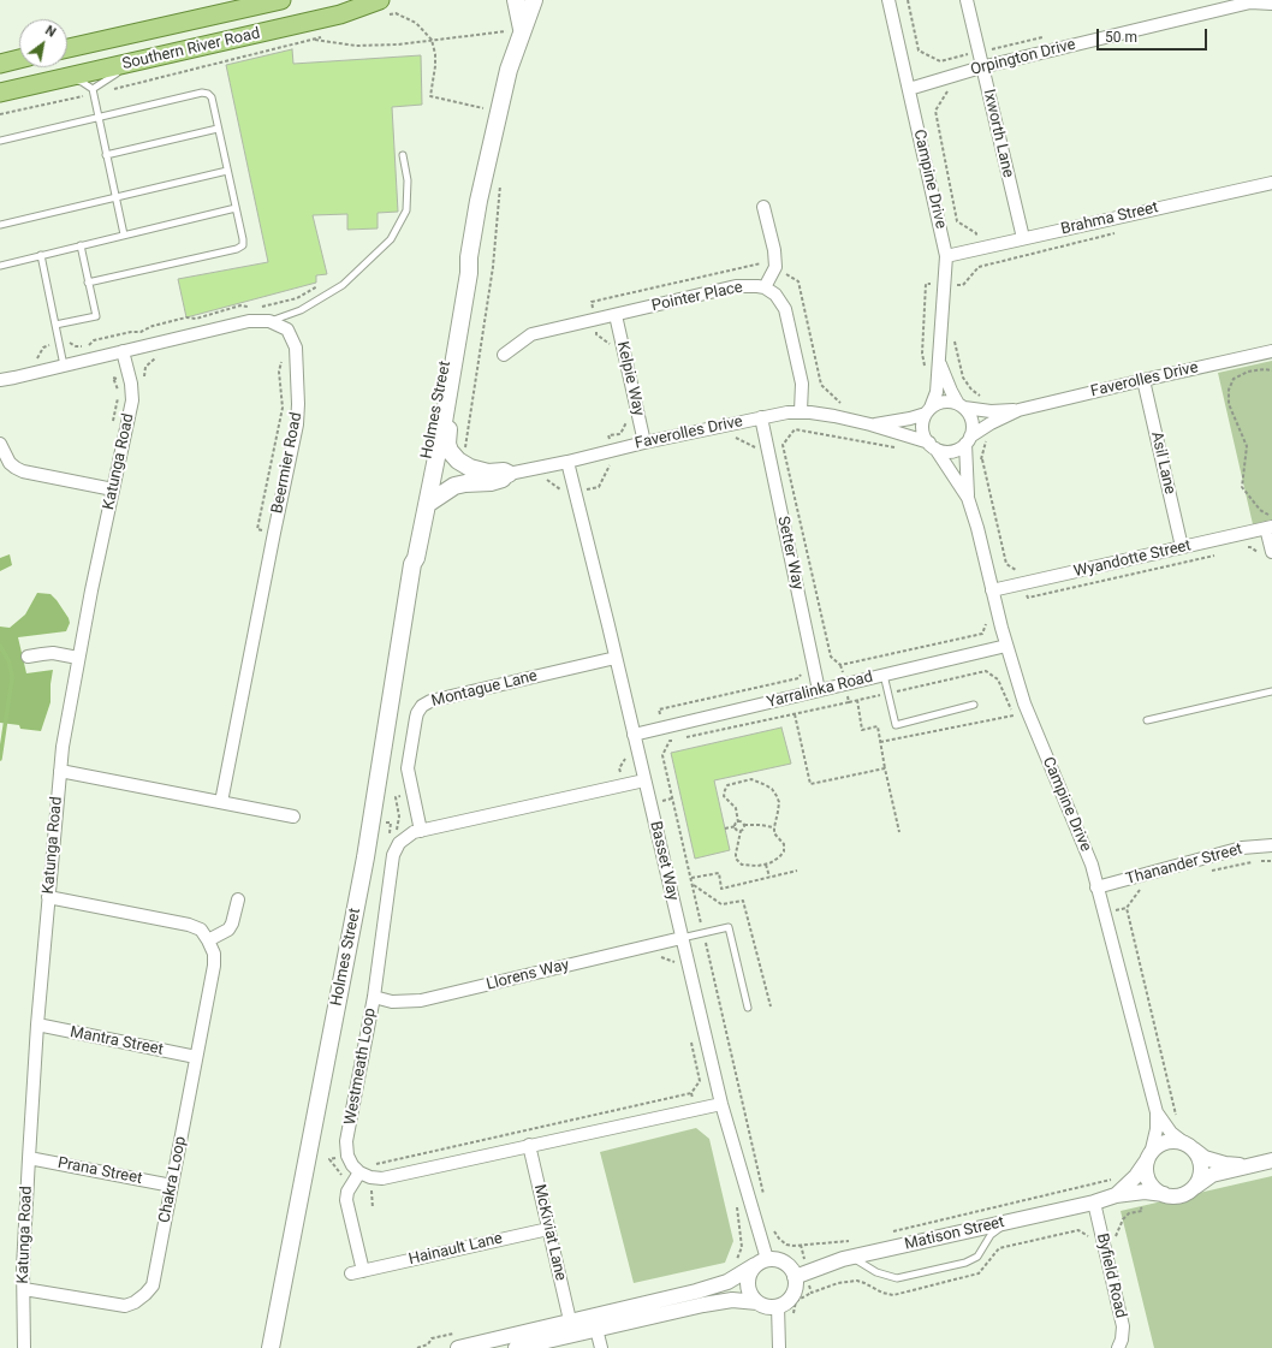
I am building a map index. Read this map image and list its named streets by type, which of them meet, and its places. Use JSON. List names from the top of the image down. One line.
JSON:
{"streets":{"main road":["Southern River Road","Holmes Street"],"street":["Orpington Drive","Ixworth Lane","Campine Drive","Brahma Street","Pointer Place","Kelpie Way","Faverolles Drive","Katunga Road","Beermier Road","Asil Lane","Setter Way","Wyandotte Street","Montague Lane","Yarralinka Road","Basset Way","Thanander Street","Llorens Way","Mantra Street","Westmeath Loop","Prana Street","Chakra Loop","McKiviat Lane","Matison Street","Hainault Lane","Byfield Road"]},"crossings":[["Orpington Drive","Ixworth Lane"],["Orpington Drive","Campine Drive"],["Ixworth Lane","Brahma Street"],["Campine Drive","Brahma Street"],["Campine Drive","Faverolles Drive"],["Campine Drive","Wyandotte Street"],["Campine Drive","Yarralinka Road"],["Campine Drive","Thanander Street"],["Campine Drive","Matison Street"],["Pointer Place","Kelpie Way"],["Pointer Place","Faverolles Drive"],["Kelpie Way","Faverolles Drive"],["Faverolles Drive","Asil Lane"],["Faverolles Drive","Setter Way"],["Faverolles Drive","Basset Way"],["Katunga Road","Mantra Street"],["Katunga Road","Prana Street"],["Katunga Road","Chakra Loop"],["Asil Lane","Wyandotte Street"],["Setter Way","Yarralinka Road"],["Montague Lane","Basset Way"],["Yarralinka Road","Basset Way"],["Basset Way","Llorens Way"],["Basset Way","Matison Street"],["Llorens Way","Westmeath Loop"],["Mantra Street","Chakra Loop"],["Westmeath Loop","Hainault Lane"],["Prana Street","Chakra Loop"],["McKiviat Lane","Hainault Lane"],["Matison Street","Byfield Road"]],"scale_bar":"50 m","north":"top right"}
